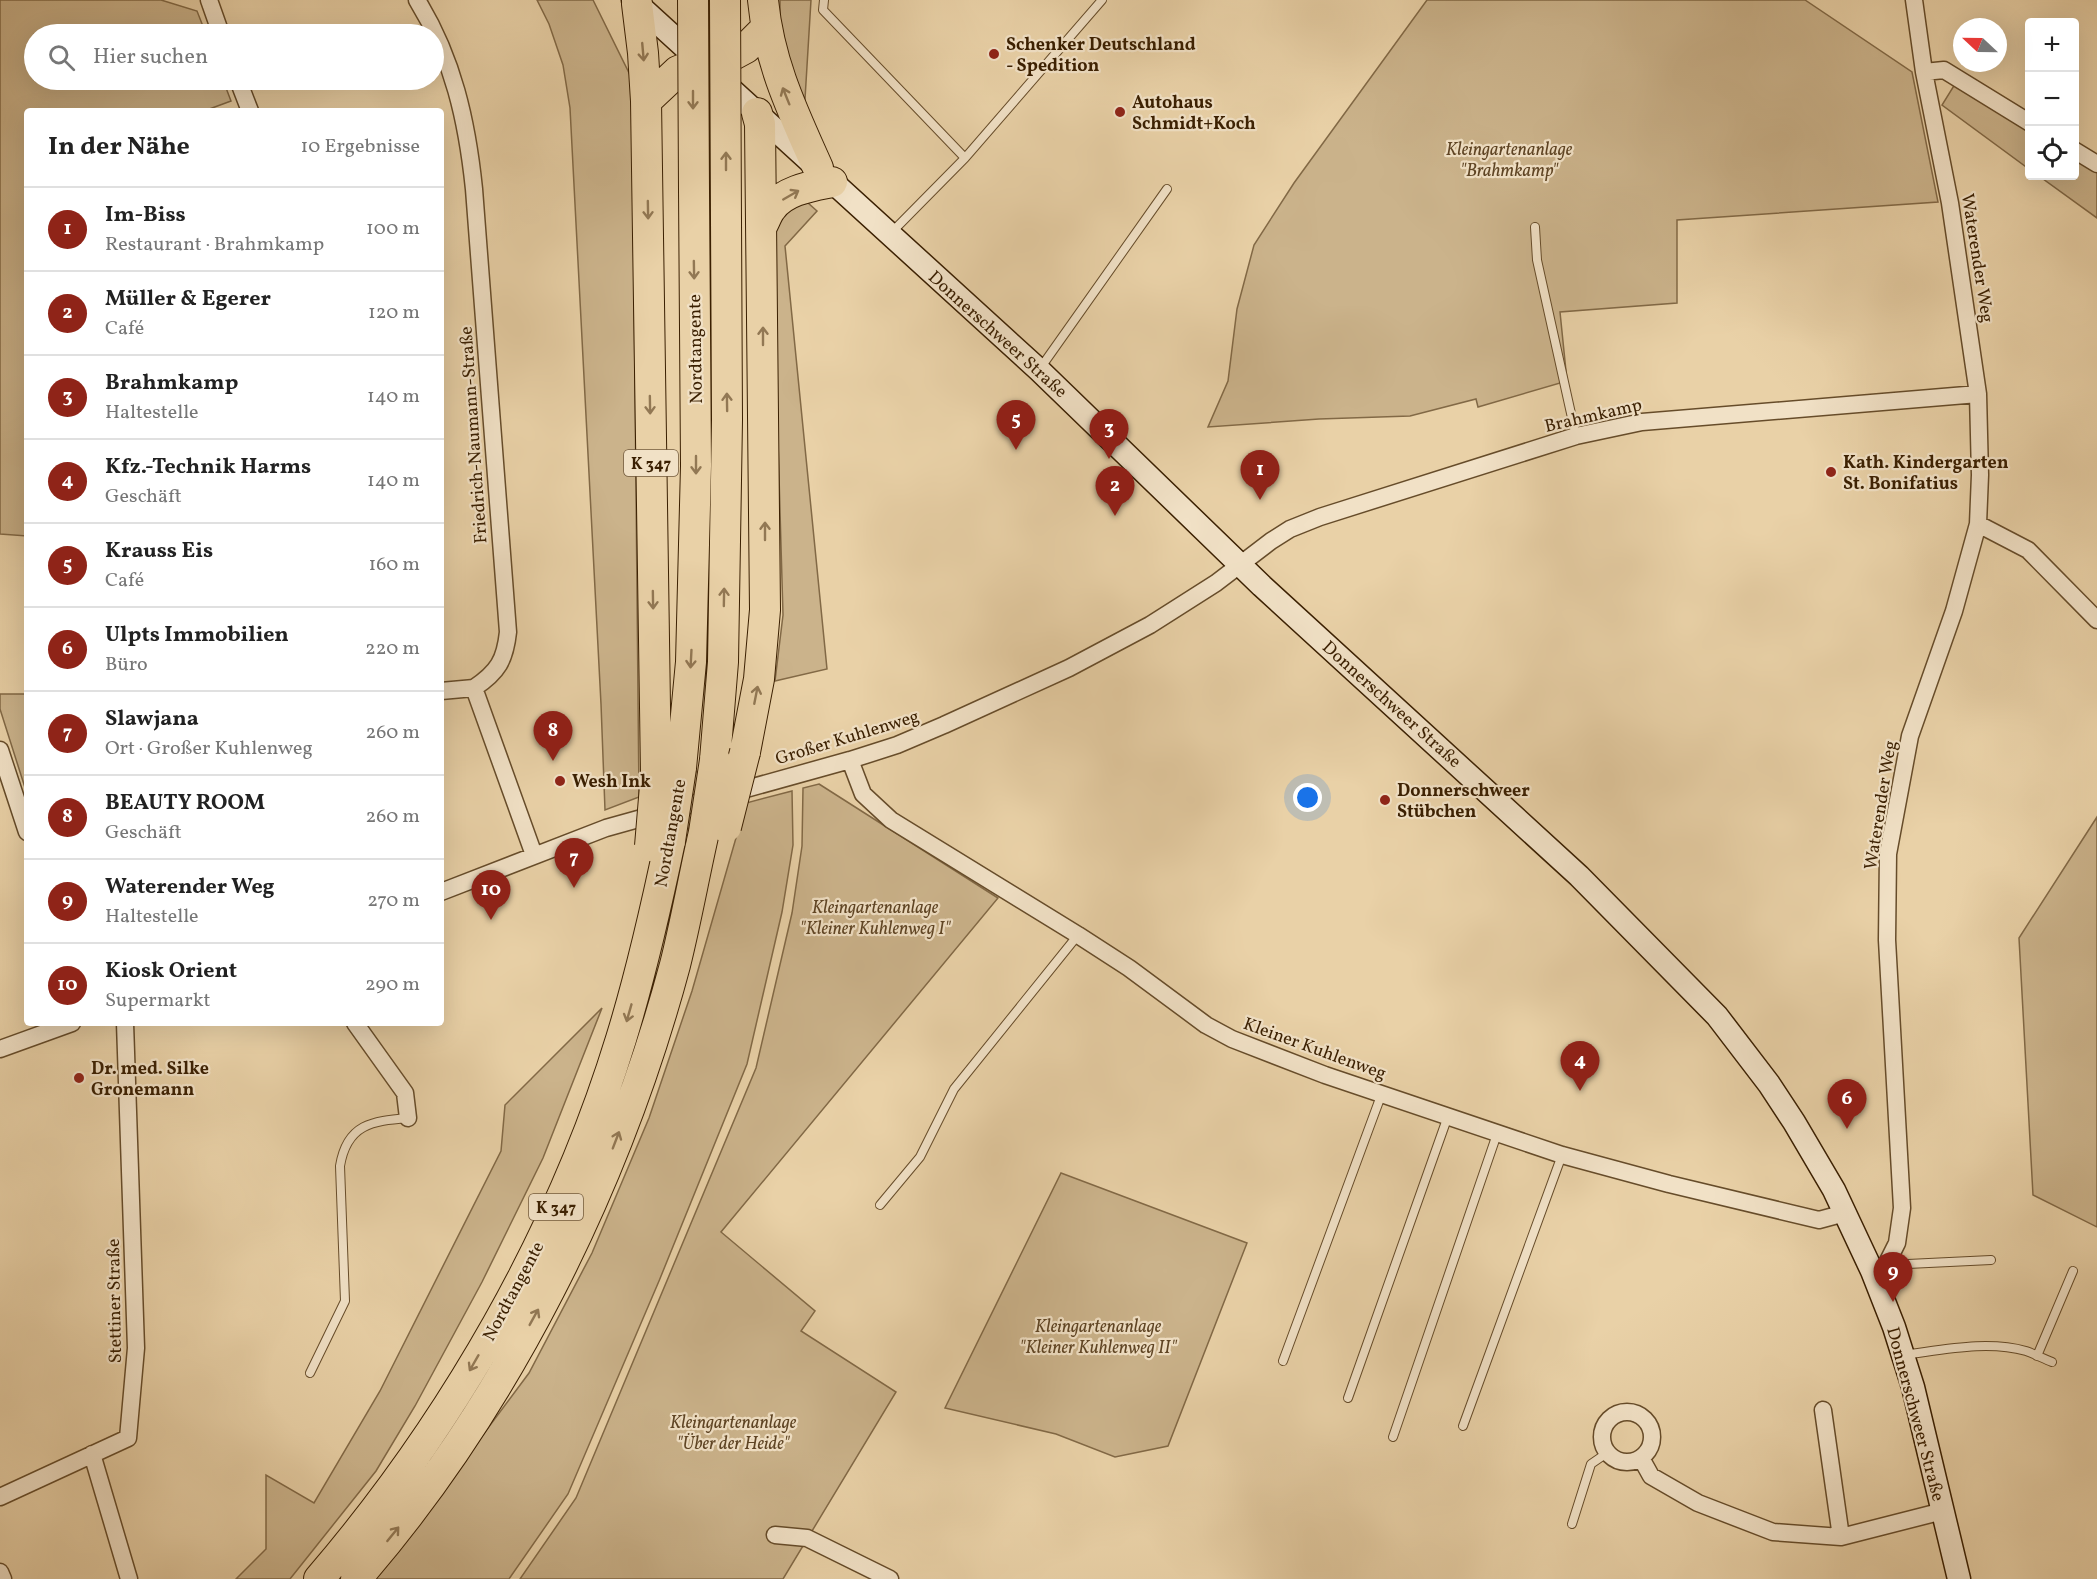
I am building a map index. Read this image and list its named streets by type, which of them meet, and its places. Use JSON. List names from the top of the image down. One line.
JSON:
{"streets":{"highway":["Nordtangente","K 347"],"main road":["Donnerschweer Straße"],"street":["Waterender Weg","Brahmkamp","Friedrich-Naumann-Straße","Großer Kuhlenweg","Kleiner Kuhlenweg","Stettiner Straße"]},"crossings":[["Waterender Weg","Donnerschweer Straße"],["Waterender Weg","Brahmkamp"],["Donnerschweer Straße","Brahmkamp"],["Donnerschweer Straße","K 347"],["Donnerschweer Straße","Großer Kuhlenweg"],["Donnerschweer Straße","Kleiner Kuhlenweg"],["Nordtangente","K 347"],["Brahmkamp","Großer Kuhlenweg"],["Großer Kuhlenweg","Kleiner Kuhlenweg"]],"parks":["Kleingartenanlage \"Brahmkamp\"","Kleingartenanlage \"Kleiner Kuhlenweg I\"","Kleingartenanlage \"Kleiner Kuhlenweg II\"","Kleingartenanlage \"Über der Heide\""],"places":["Schenker Deutschland - Spedition","Autohaus Schmidt+Koch","Kath. Kindergarten St. Bonifatius","Wesh Ink","Donnerschweer Stübchen","Dr. med. Silke Gronemann"],"north":"left","page":{"map_buttons":["+","−"],"search":"Hier suchen","heading":["In der Nähe","10 Ergebnisse"],"list":[{"mark":"1","name":"Im-Biss","note":"Restaurant · Brahmkamp","value":"100 m"},{"mark":"2","name":"Müller & Egerer","note":"Café","value":"120 m"},{"mark":"3","name":"Brahmkamp","note":"Haltestelle","value":"140 m"},{"mark":"4","name":"Kfz.-Technik Harms","note":"Geschäft","value":"140 m"},{"mark":"5","name":"Krauss Eis","note":"Café","value":"160 m"},{"mark":"6","name":"Ulpts Immobilien","note":"Büro","value":"220 m"},{"mark":"7","name":"Slawjana","note":"Ort · Großer Kuhlenweg","value":"260 m"},{"mark":"8","name":"BEAUTY ROOM","note":"Geschäft","value":"260 m"},{"mark":"9","name":"Waterender Weg","note":"Haltestelle","value":"270 m"},{"mark":"10","name":"Kiosk Orient","note":"Supermarkt","value":"290 m"}],"pins":["5","3","1","2","8","7","10","4","6","9"]}}
